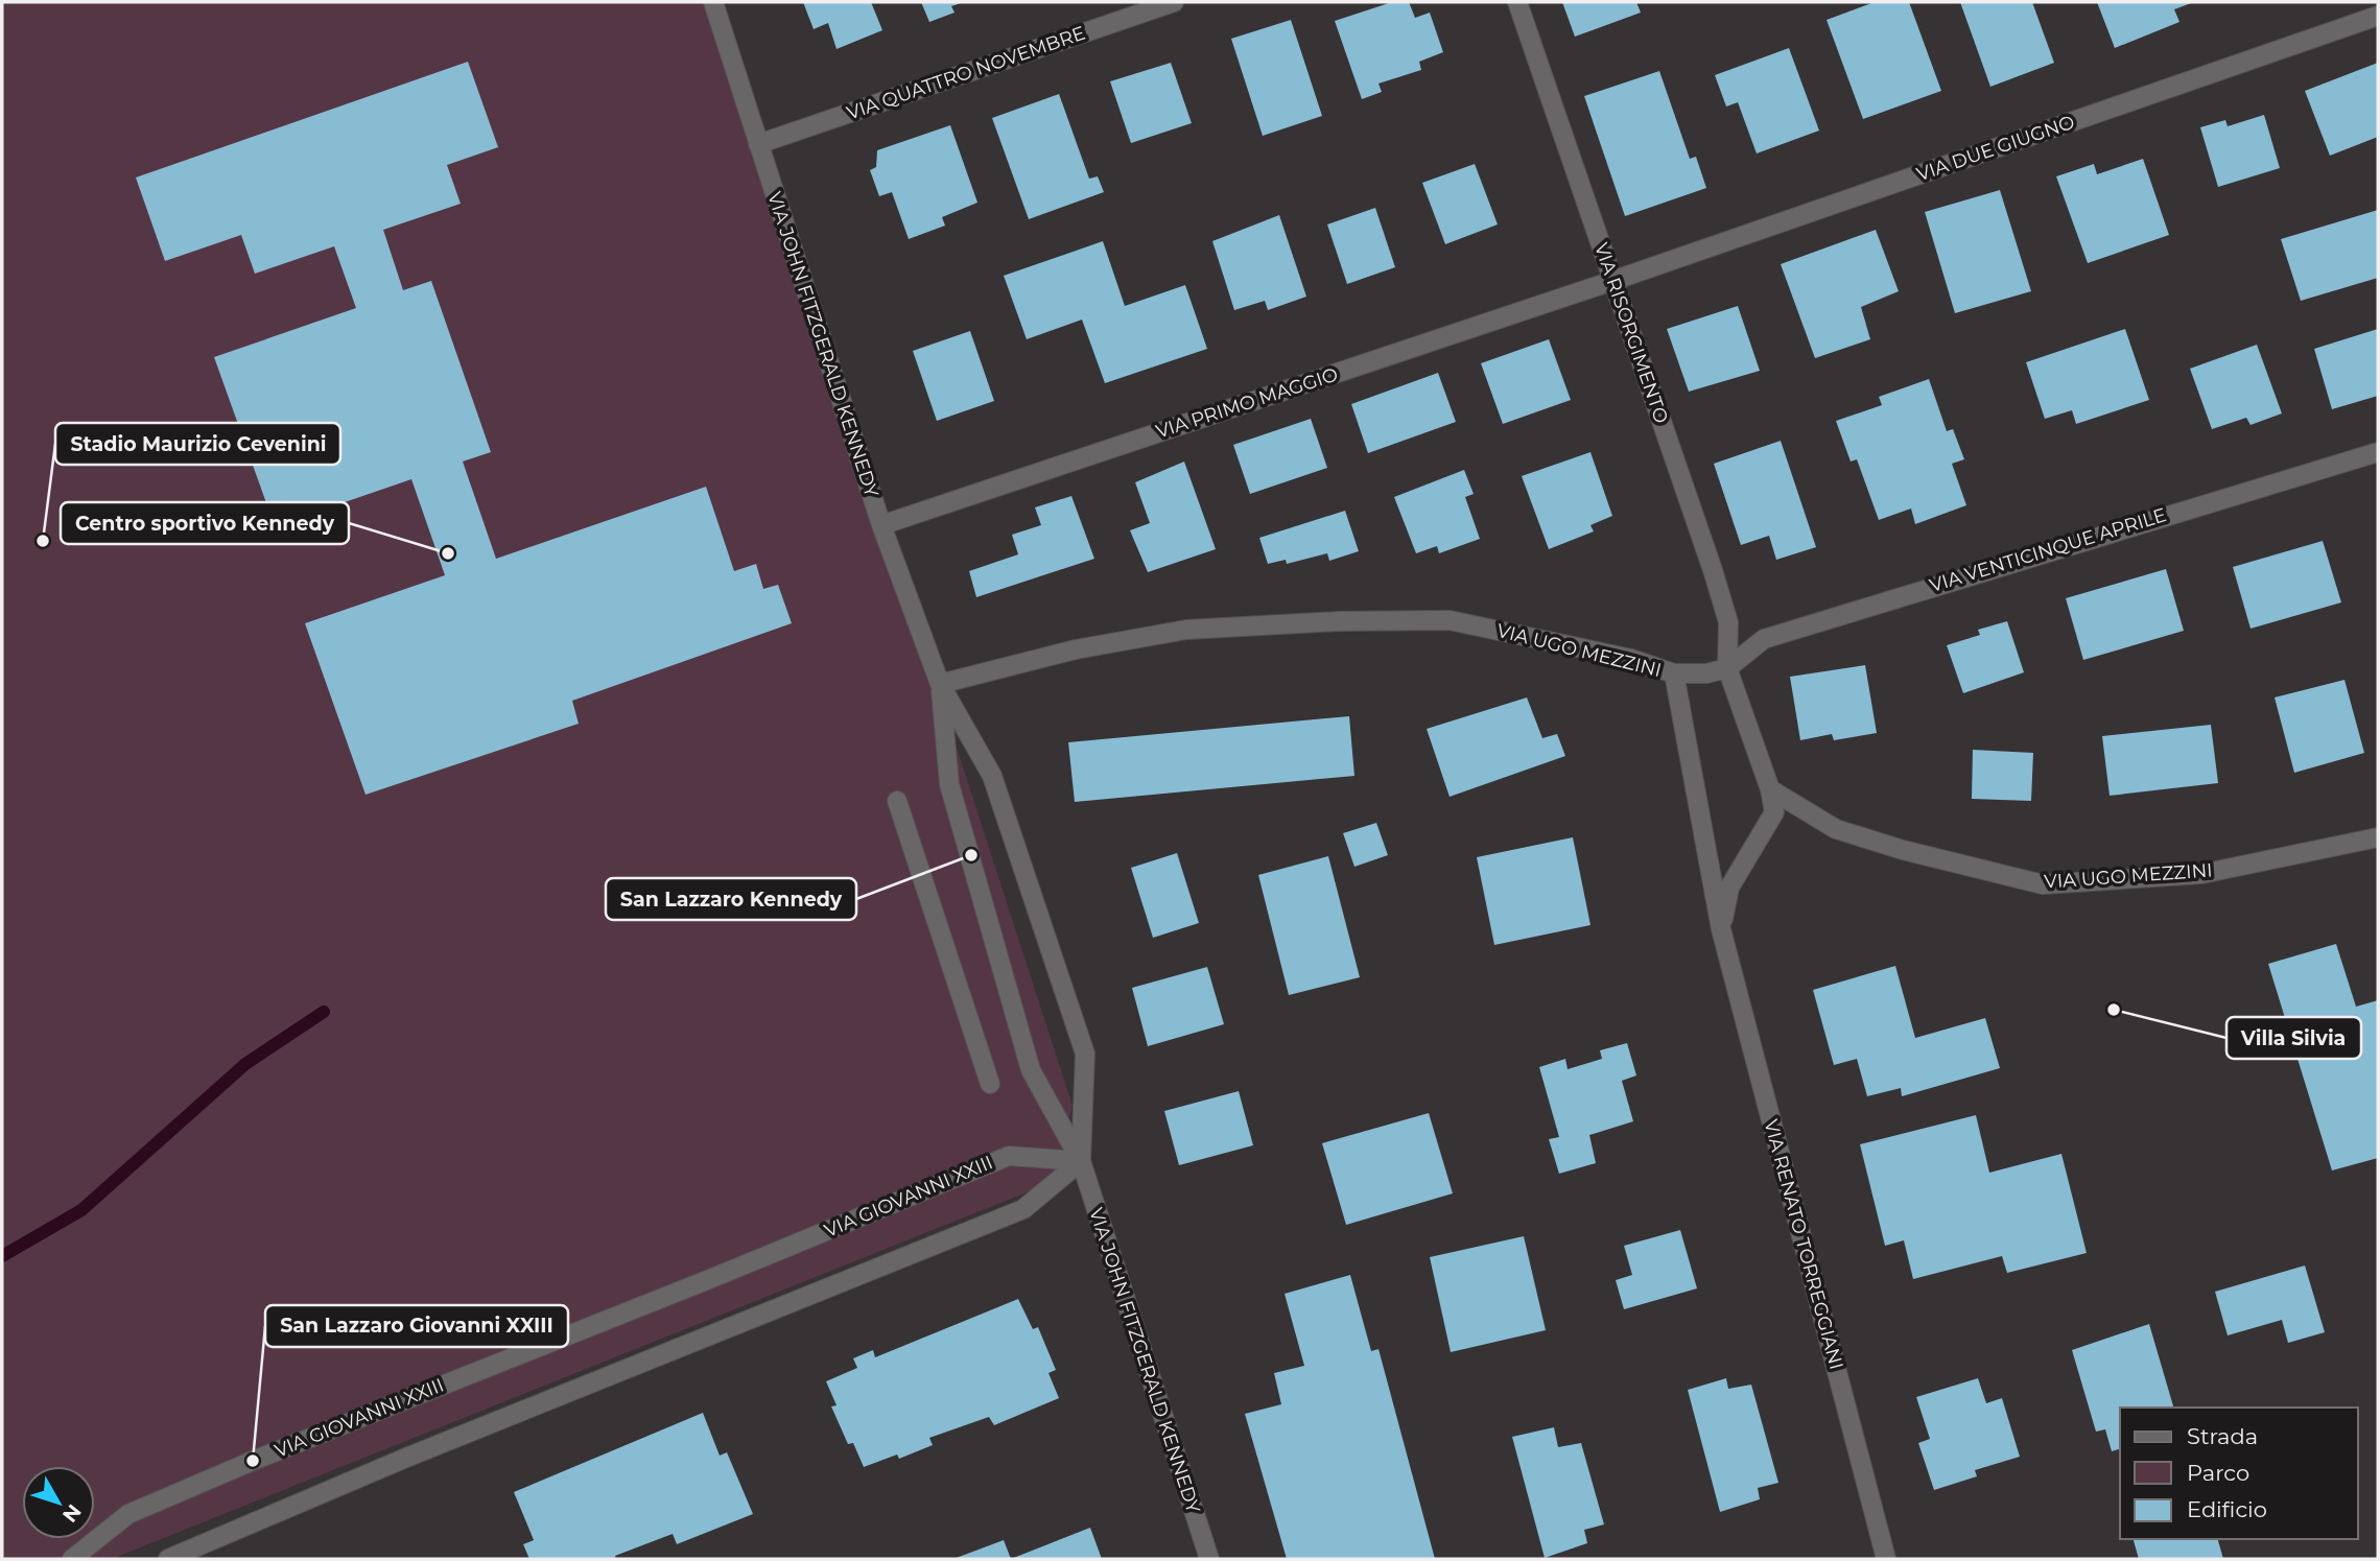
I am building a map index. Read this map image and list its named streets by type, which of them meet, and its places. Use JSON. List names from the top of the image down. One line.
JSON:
{"streets":{"street":["VIA QUATTRO NOVEMBRE","VIA DUE GIUGNO","VIA RISORGIMENTO","VIA JOHN FITZGERALD KENNEDY","VIA PRIMO MAGGIO","VIA VENTICINQUE APRILE","VIA UGO MEZZINI","VIA GIOVANNI XXIII","VIA RENATO TORREGGIANI"]},"crossings":[["VIA QUATTRO NOVEMBRE","VIA JOHN FITZGERALD KENNEDY"],["VIA DUE GIUGNO","VIA RISORGIMENTO"],["VIA DUE GIUGNO","VIA PRIMO MAGGIO"],["VIA RISORGIMENTO","VIA PRIMO MAGGIO"],["VIA RISORGIMENTO","VIA VENTICINQUE APRILE"],["VIA RISORGIMENTO","VIA UGO MEZZINI"],["VIA JOHN FITZGERALD KENNEDY","VIA PRIMO MAGGIO"],["VIA JOHN FITZGERALD KENNEDY","VIA UGO MEZZINI"],["VIA JOHN FITZGERALD KENNEDY","VIA GIOVANNI XXIII"],["VIA VENTICINQUE APRILE","VIA UGO MEZZINI"],["VIA UGO MEZZINI","VIA RENATO TORREGGIANI"]],"places":["Stadio Maurizio Cevenini","Centro sportivo Kennedy","San Lazzaro Kennedy","Villa Silvia","San Lazzaro Giovanni XXIII"],"legend":["Strada","Parco","Edificio"],"north":"bottom right"}
